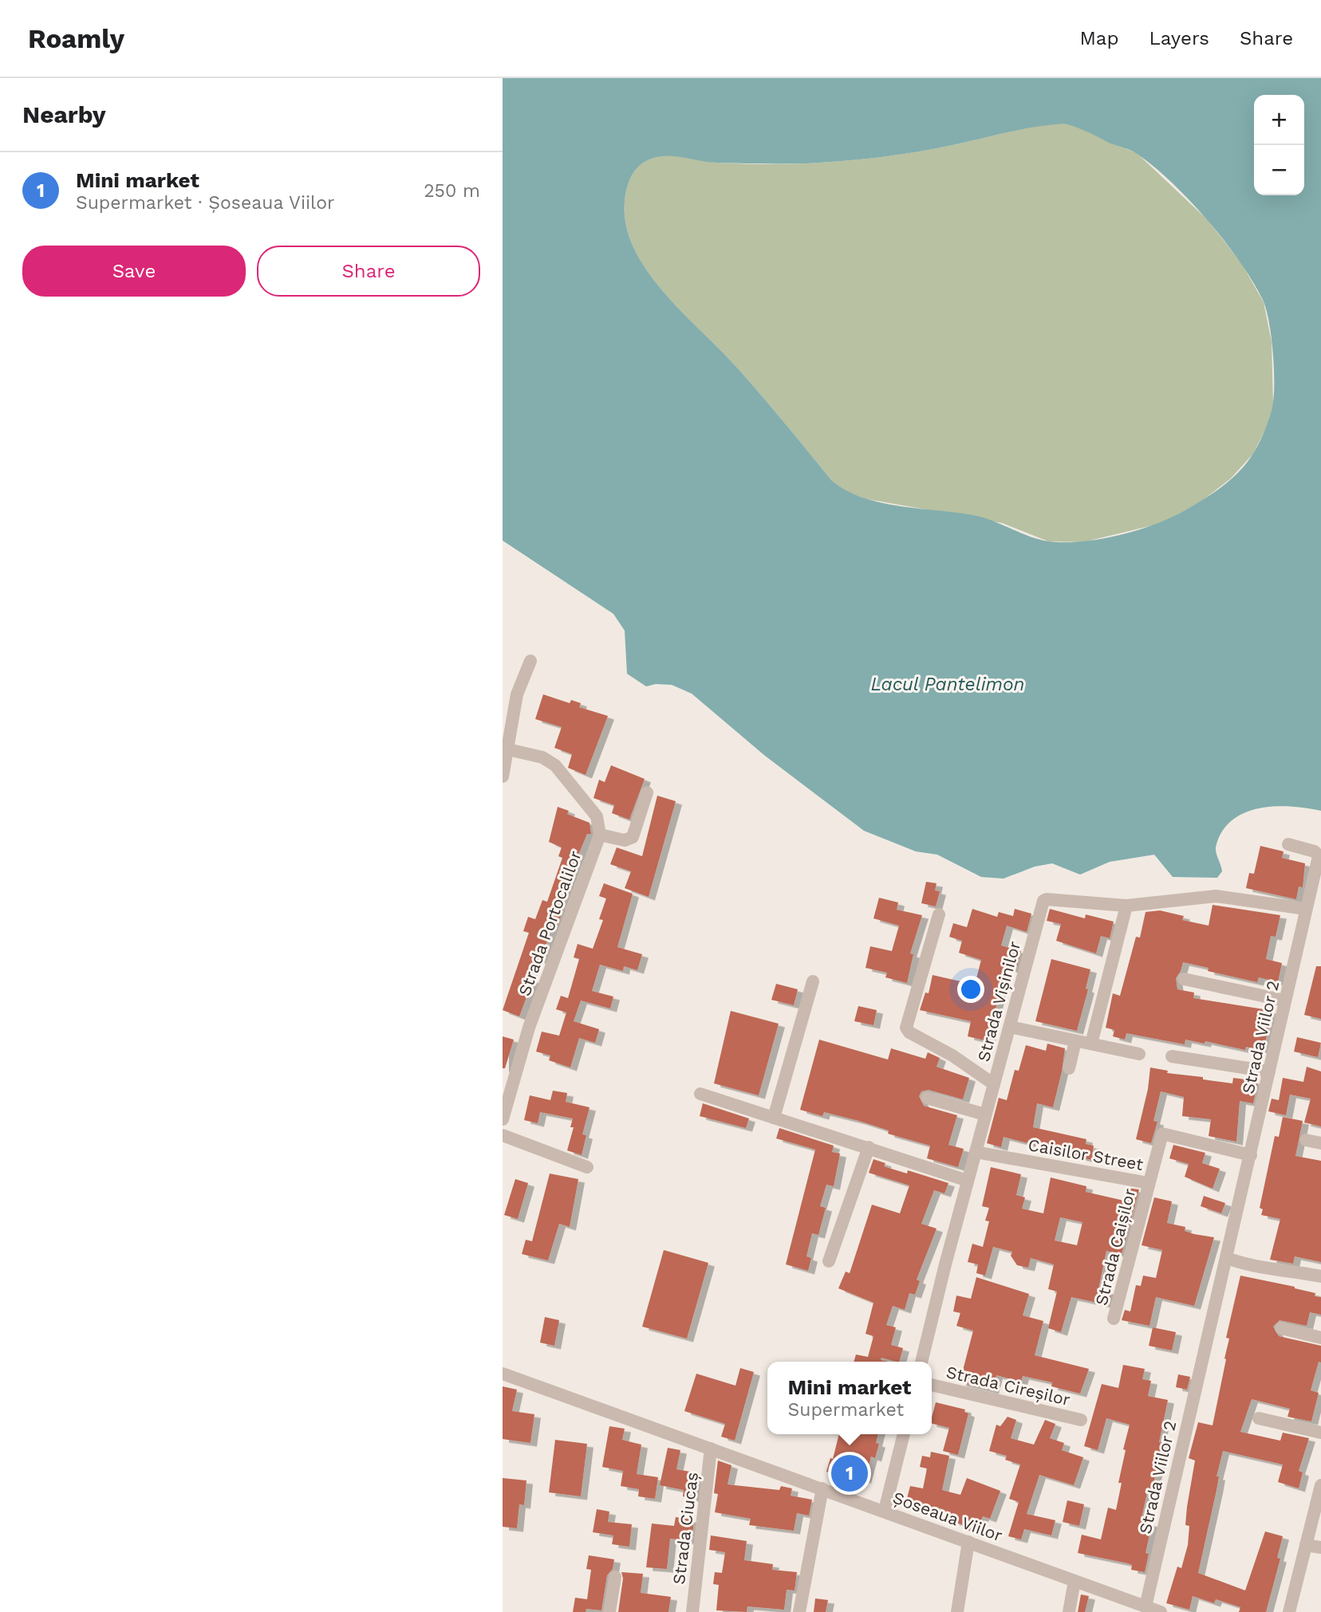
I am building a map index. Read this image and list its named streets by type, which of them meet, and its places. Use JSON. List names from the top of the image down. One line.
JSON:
{"streets":{"street":["Strada Portocalilor","Strada Vișinilor","Strada Viilor 2","Caisilor Street","Strada Caișilor","Strada Cireșilor","Șoseaua Viilor","Strada Ciucaș"]},"crossings":[["Strada Vișinilor","Strada Viilor 2"],["Strada Vișinilor","Caisilor Street"],["Strada Viilor 2","Caisilor Street"],["Strada Viilor 2","Șoseaua Viilor"],["Caisilor Street","Strada Caișilor"],["Șoseaua Viilor","Strada Ciucaș"]],"water":["Lacul Pantelimon"],"page":{"header":"Roamly","nav":["Map","Layers","Share"],"heading":"Nearby","map_buttons":["+","−"],"list":[{"mark":"1","name":"Mini market","note":"Supermarket · Șoseaua Viilor","value":"250 m"}],"buttons":["Save","Share"],"popup":["Mini market","Supermarket"],"pins":"1"}}
